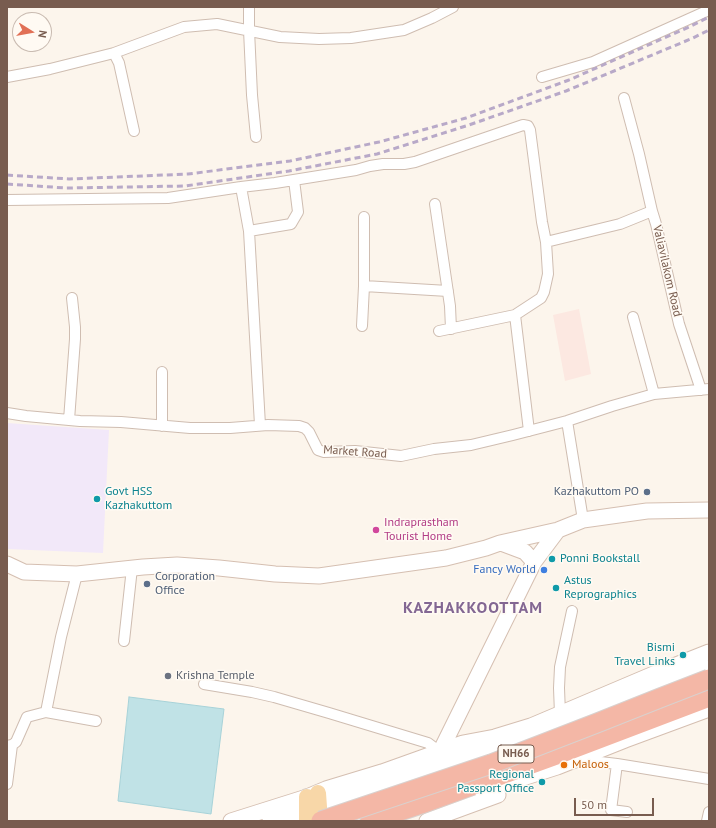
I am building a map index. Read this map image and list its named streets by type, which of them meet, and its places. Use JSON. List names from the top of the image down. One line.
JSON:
{"streets":{"highway":["NH66"],"street":["Valiavilakom Road","Market Road"]},"crossings":[["Valiavilakom Road","Market Road"]],"districts":["KAZHAKKOOTTAM"],"places":["Kazhakuttom PO","Govt HSS Kazhakuttom","Indraprastham Tourist Home","Ponni Bookstall","Fancy World","Corporation Office","Astus Reprographics","Bismi Travel Links","Krishna Temple","Maloos","Regional Passport Office"],"scale_bar":"50 m","north":"right"}
